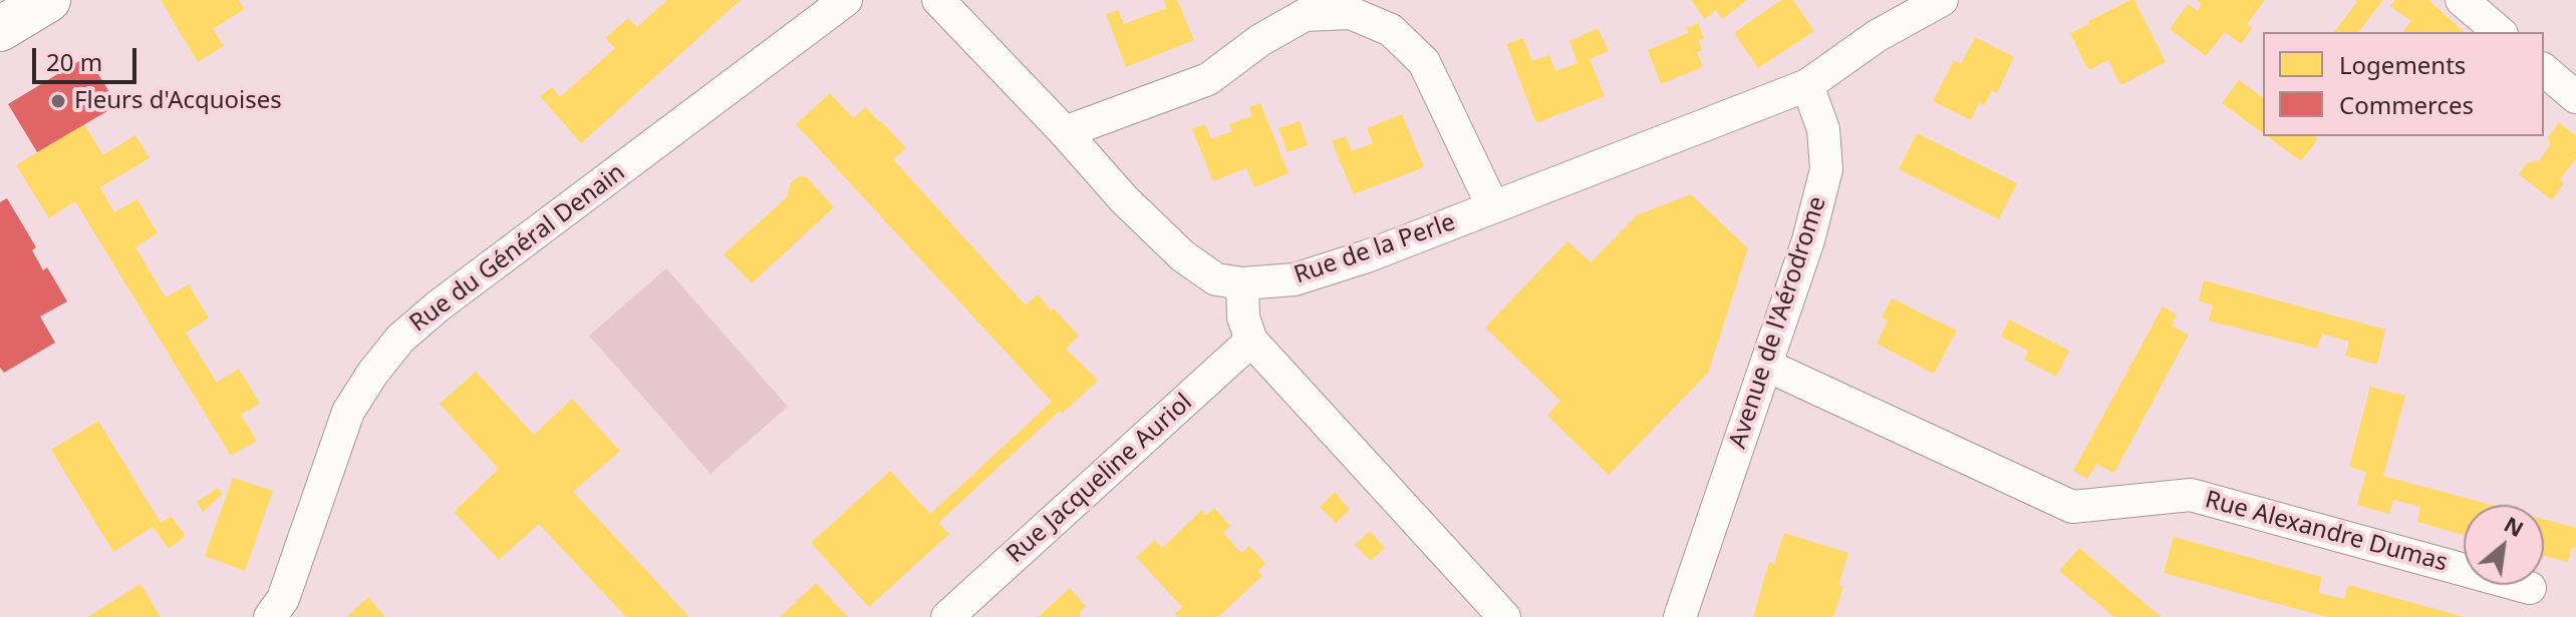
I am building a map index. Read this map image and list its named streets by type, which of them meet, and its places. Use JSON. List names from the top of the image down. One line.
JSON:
{"streets":{"street":["Rue du Général Denain","Rue de la Perle","Avenue de l'Aérodrome","Rue Jacqueline Auriol","Rue Alexandre Dumas"]},"crossings":[["Rue de la Perle","Avenue de l'Aérodrome"],["Avenue de l'Aérodrome","Rue Alexandre Dumas"]],"places":["Fleurs d'Acquoises"],"legend":["Logements","Commerces"],"scale_bar":"20 m","north":"top right"}
